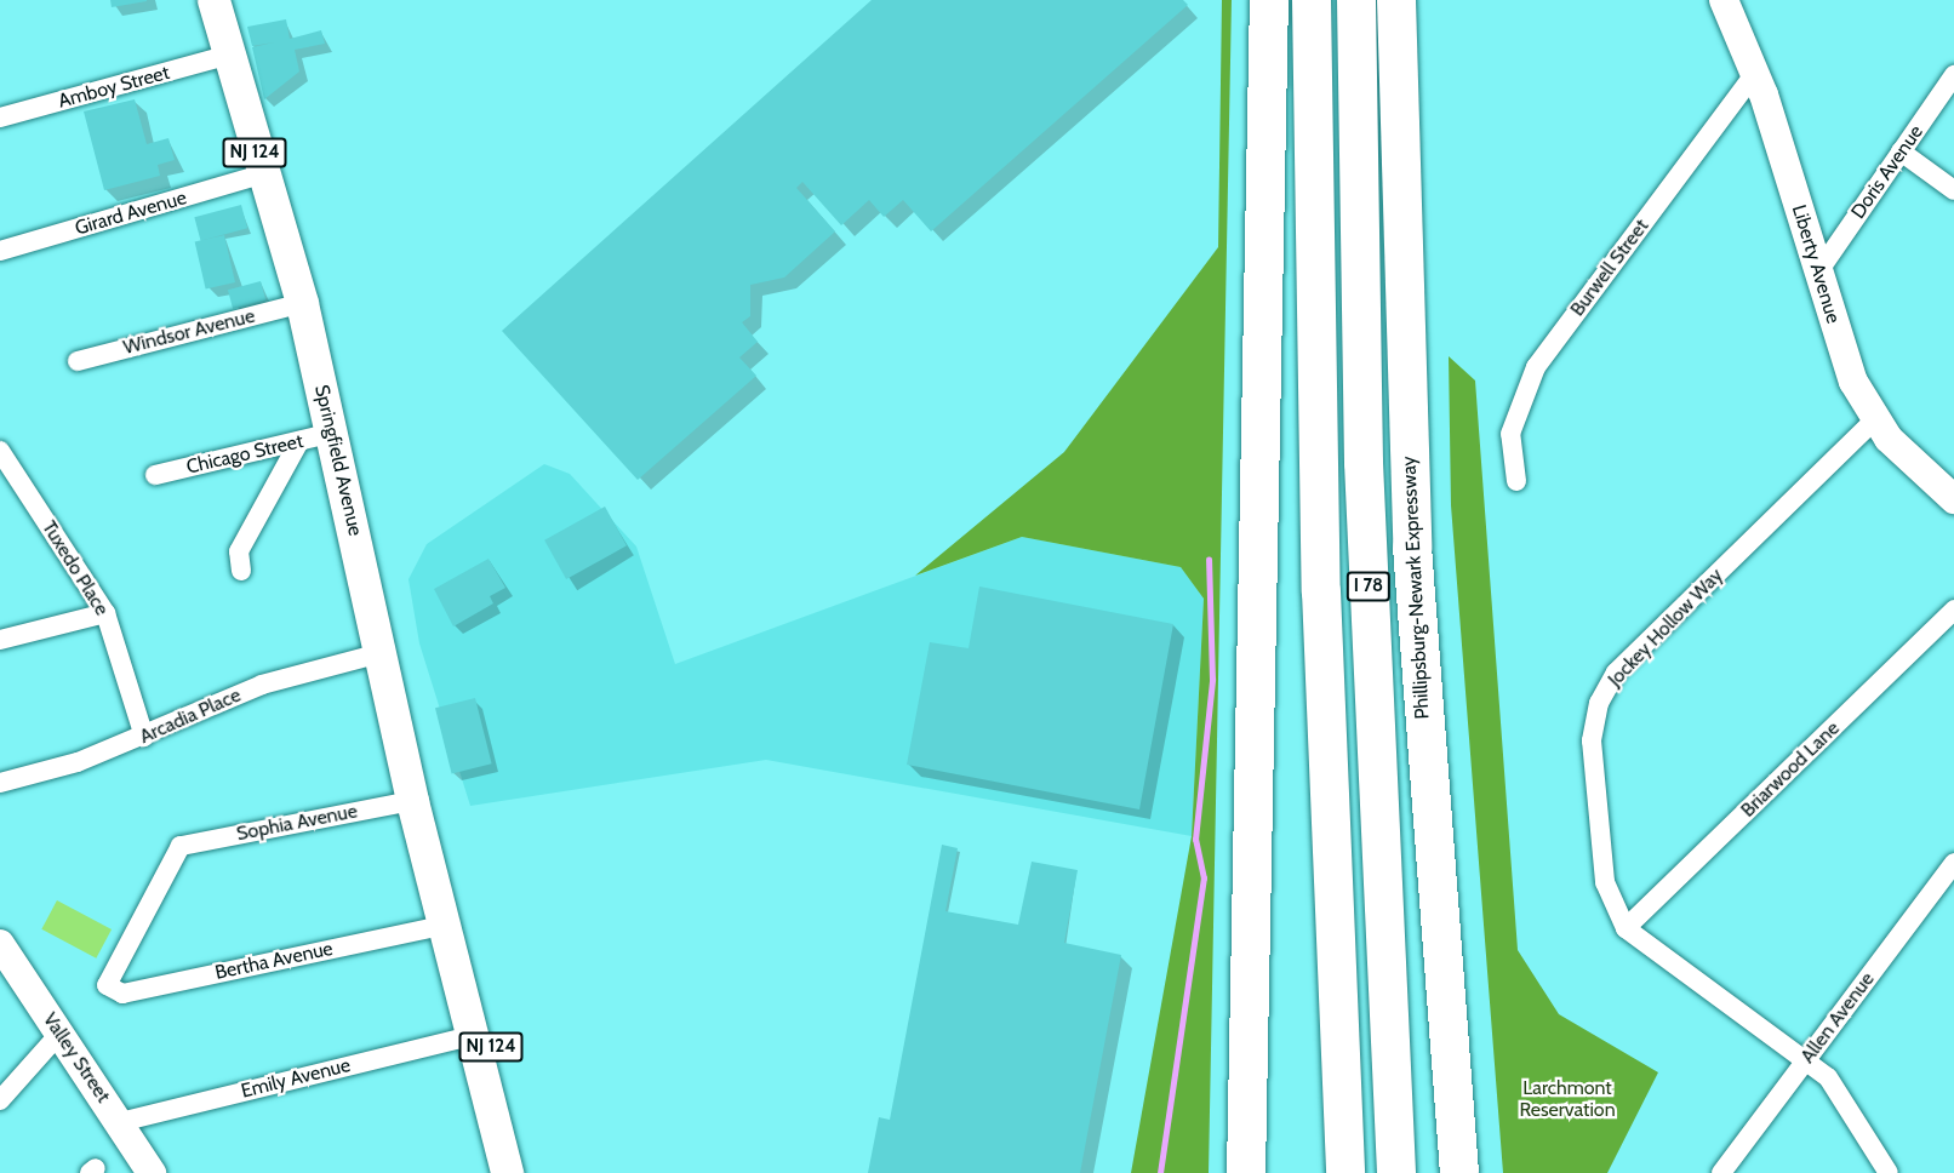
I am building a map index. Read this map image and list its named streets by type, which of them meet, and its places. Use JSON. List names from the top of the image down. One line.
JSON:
{"streets":{"highway":["I 78","Phillipsburg-Newark Expressway"],"main road":["NJ 124","Springfield Avenue"],"street":["Amboy Street","Doris Avenue","Girard Avenue","Liberty Avenue","Burwell Street","Windsor Avenue","Chicago Street","Tuxedo Place","Jockey Hollow Way","Arcadia Place","Briarwood Lane","Sophia Avenue","Bertha Avenue","Allen Avenue","Valley Street","Emily Avenue"]},"crossings":[["Amboy Street","Springfield Avenue"],["Doris Avenue","Liberty Avenue"],["Girard Avenue","Springfield Avenue"],["Liberty Avenue","Burwell Street"],["Liberty Avenue","Jockey Hollow Way"],["Windsor Avenue","Springfield Avenue"],["Chicago Street","Springfield Avenue"],["Springfield Avenue","Arcadia Place"],["Springfield Avenue","Sophia Avenue"],["Springfield Avenue","Bertha Avenue"],["Springfield Avenue","Emily Avenue"],["Tuxedo Place","Arcadia Place"],["Jockey Hollow Way","Briarwood Lane"],["Sophia Avenue","Bertha Avenue"],["Valley Street","Emily Avenue"]],"parks":["Larchmont Reservation"]}
